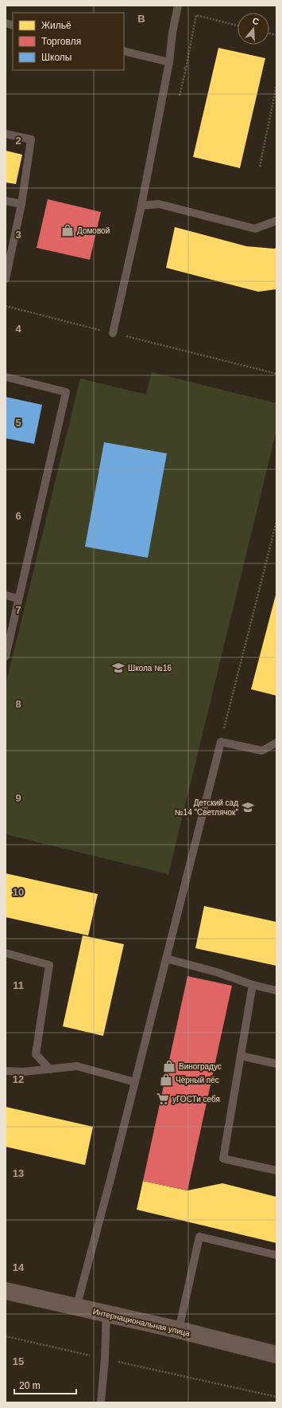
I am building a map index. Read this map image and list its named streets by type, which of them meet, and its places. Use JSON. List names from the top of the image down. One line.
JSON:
{"streets":{"main road":["Интернациональная улица"]},"places":{"shop":["Домовой","Виноградус","Чёрный пёс"],"school or university":["Школа №16","Детский сад №14 \"Светлячок\""],"supermarket":["уГОСТи себя"]},"legend":["Жильё","Торговля","Школы"],"scale_bar":"20 m","north":"top","grid":{"columns":["B"],"rows":["2","3","4","5","6","7","8","9","10","11","12","13","14","15"]}}
